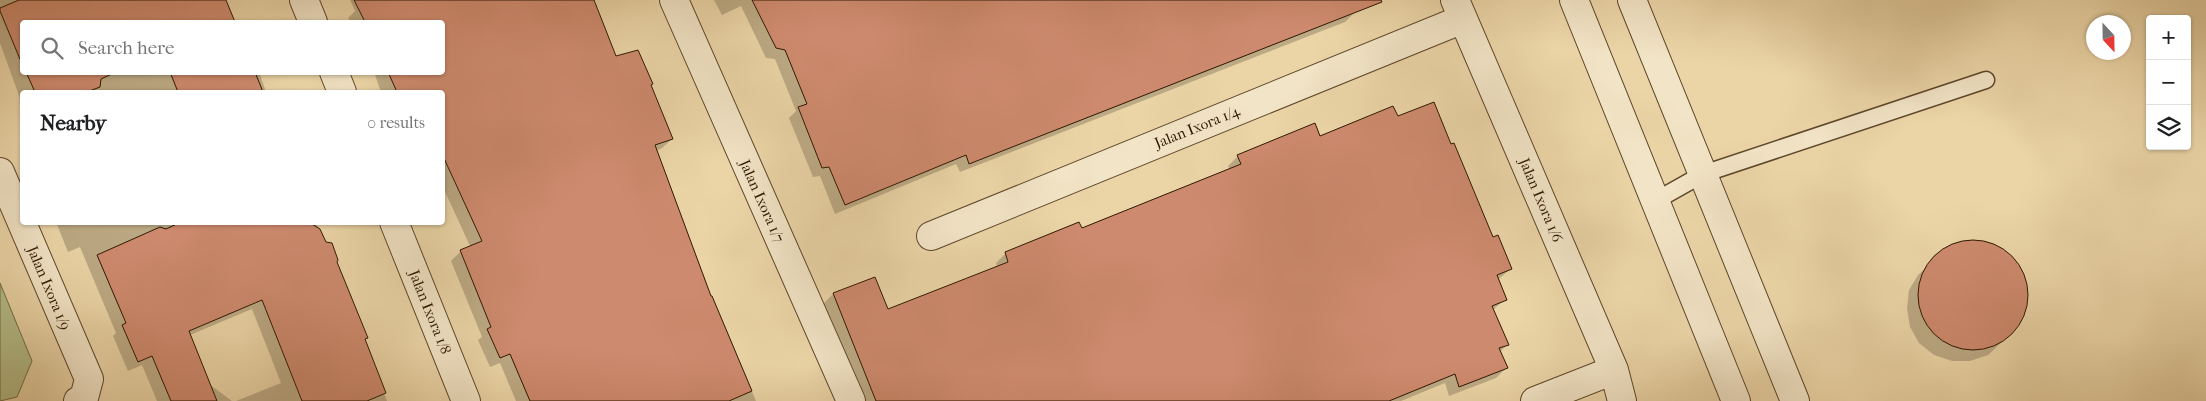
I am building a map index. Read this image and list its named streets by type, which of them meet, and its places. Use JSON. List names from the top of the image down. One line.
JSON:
{"streets":{"street":["Jalan Ixora 1/4","Jalan Ixora 1/6","Jalan Ixora 1/7","Jalan Ixora 1/9","Jalan Ixora 1/8"]},"crossings":[["Jalan Ixora 1/4","Jalan Ixora 1/6"]],"north":"bottom","page":{"map_buttons":["+","−"],"search":"Search here","heading":["Nearby","0 results"]}}
